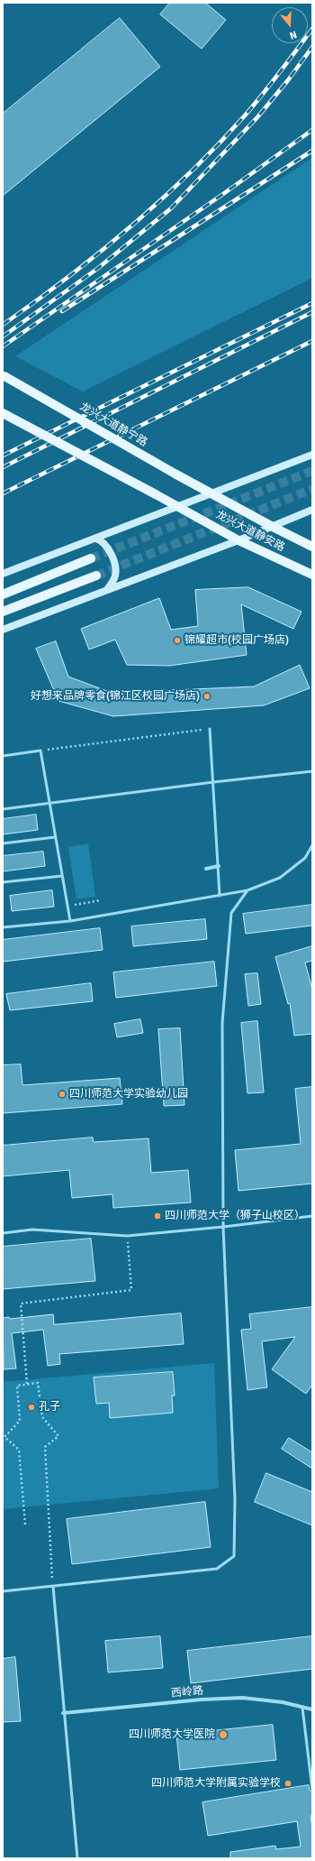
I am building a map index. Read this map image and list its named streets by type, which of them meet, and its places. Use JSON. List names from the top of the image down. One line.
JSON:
{"streets":{"main road":["龙兴大道静宁路","龙兴大道静安路"],"street":["西岭路"]},"crossings":[["龙兴大道静宁路","龙兴大道静安路"]],"places":["锦耀超市(校园广场店)","好想来品牌零食(锦江区校园广场店)","四川师范大学实验幼儿园","四川师范大学（狮子山校区）","孔子","四川师范大学医院","四川师范大学附属实验学校"],"north":"bottom"}
